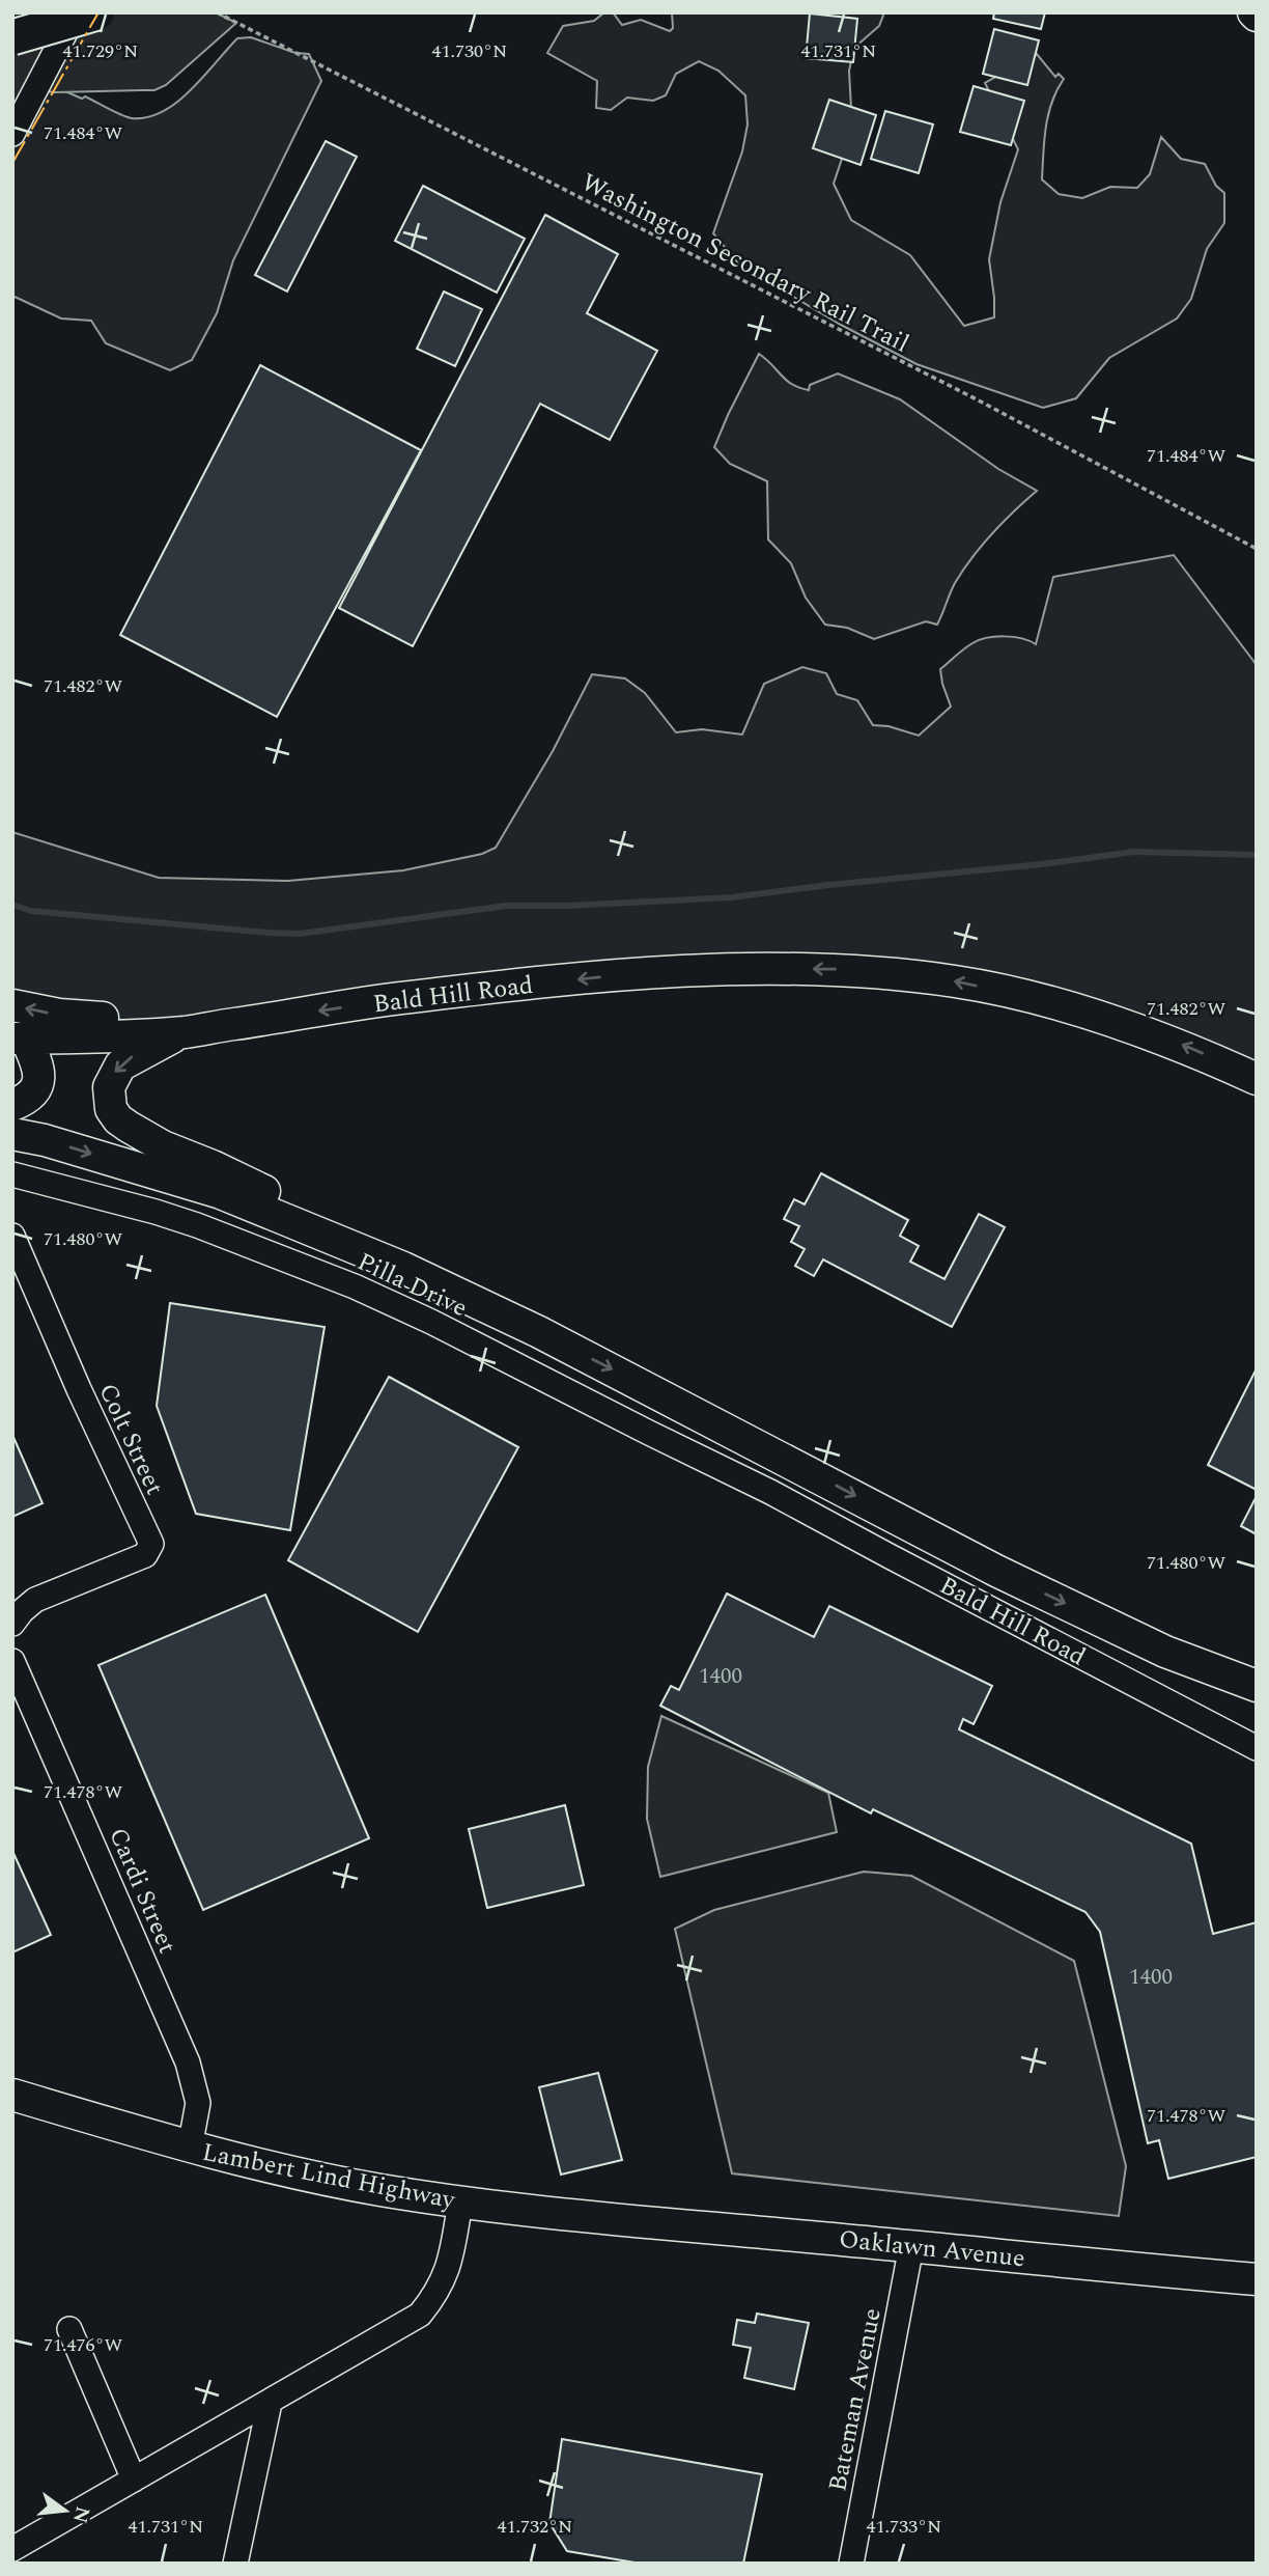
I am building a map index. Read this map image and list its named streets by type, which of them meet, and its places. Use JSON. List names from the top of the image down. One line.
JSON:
{"streets":{"main road":["Bald Hill Road","Lambert Lind Highway","Oaklawn Avenue"],"street":["Pilla Drive","Colt Street","Cardi Street","Bateman Avenue"],"path":["Washington Secondary Rail Trail"]},"crossings":[["Bald Hill Road","Pilla Drive"],["Cardi Street","Lambert Lind Highway"],["Lambert Lind Highway","Oaklawn Avenue"],["Oaklawn Avenue","Bateman Avenue"]],"one_way":["Bald Hill Road"],"house_numbers":["1400","1400"],"north":"right","coordinates":["41.729°N","41.730°N","41.731°N","71.484°W","71.482°W","71.480°W","71.478°W","71.476°W","41.732°N","41.733°N"]}
